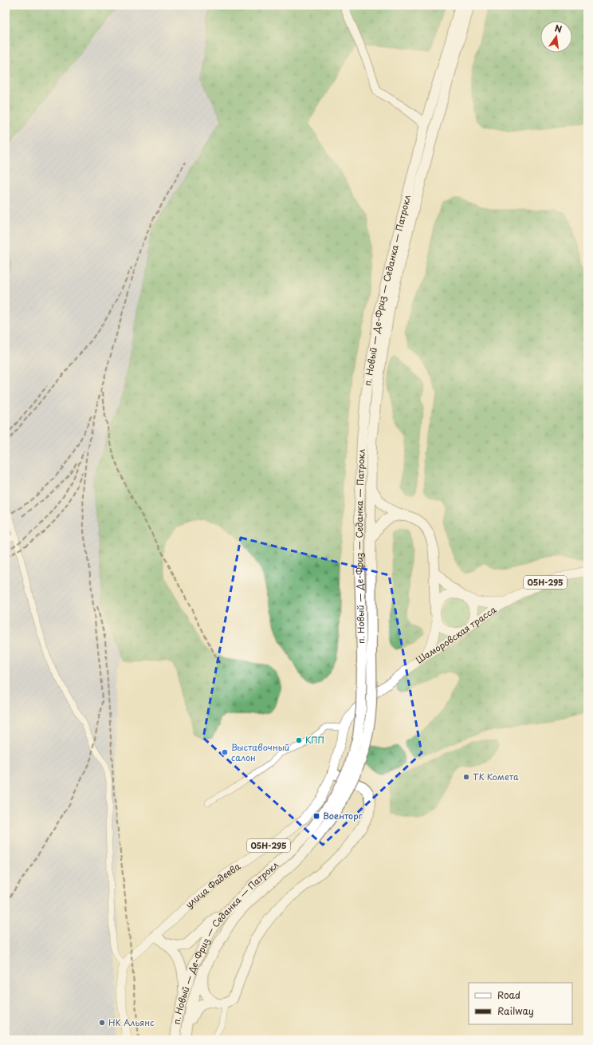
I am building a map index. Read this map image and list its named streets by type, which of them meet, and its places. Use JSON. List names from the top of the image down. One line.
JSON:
{"streets":{"highway":["п. Новый — Де-Фриз — Седанка — Патрокл","05Н-295"],"main road":["Шаморовская трасса","улица Фадеева"]},"crossings":[["05Н-295","Шаморовская трасса"],["Шаморовская трасса","улица Фадеева"]],"places":{"other":["КПП","Выставочный салон","ТК Комета","НК Альянс"],"transit":["Военторг"]},"legend":["Road","Railway"],"north":"top"}
